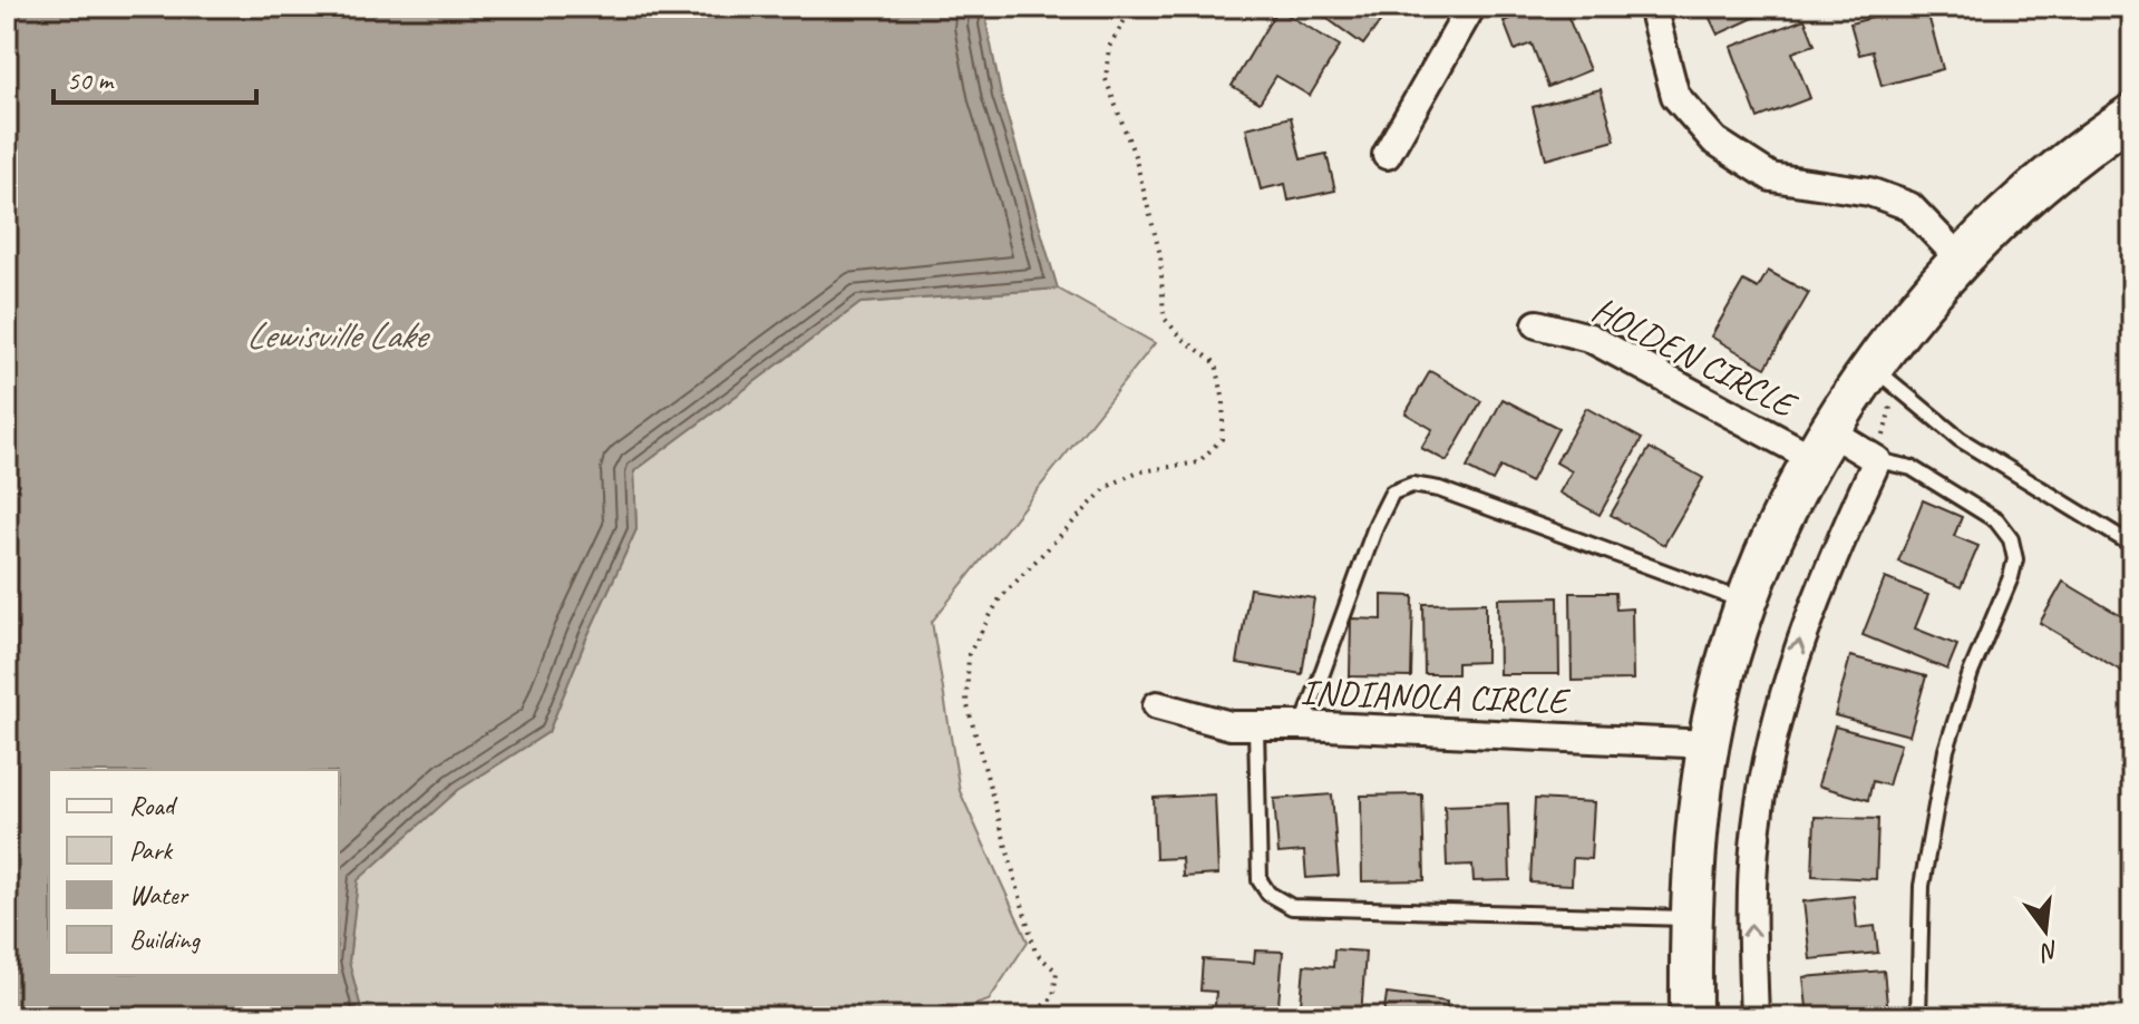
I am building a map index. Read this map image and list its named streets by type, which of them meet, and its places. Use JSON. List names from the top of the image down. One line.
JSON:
{"streets":{"street":["HOLDEN CIRCLE","INDIANOLA CIRCLE"]},"water":["Lewisville Lake"],"legend":["Road","Park","Water","Building"],"scale_bar":"50 m","north":"bottom"}
